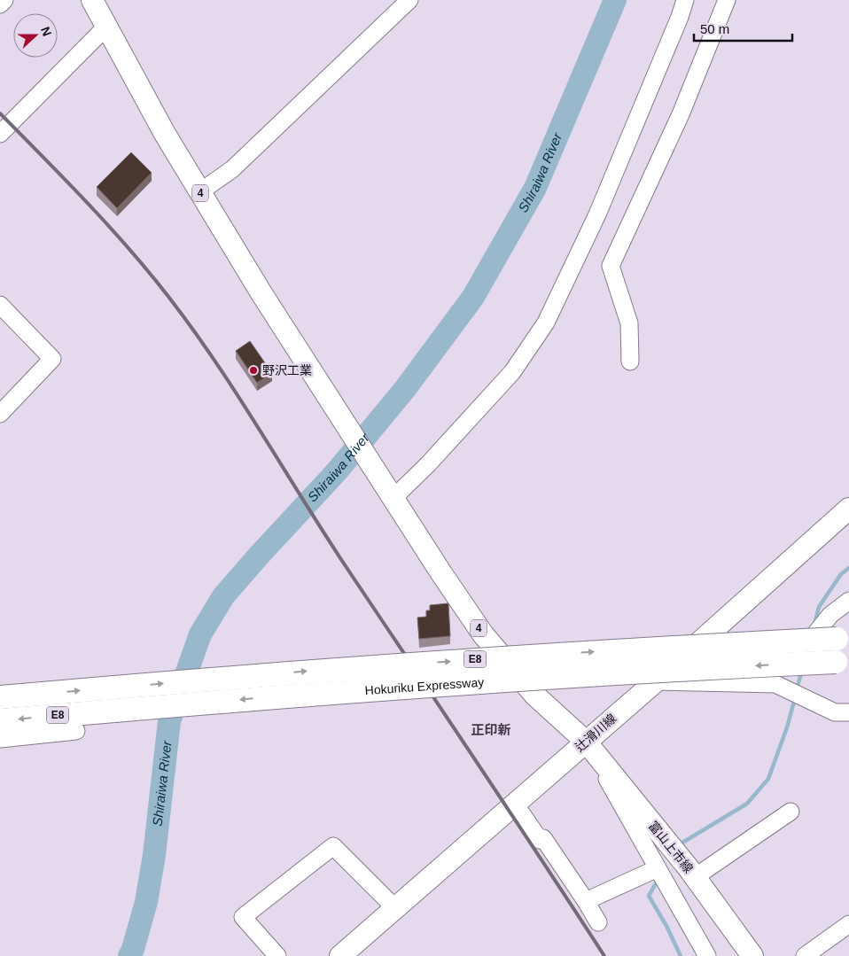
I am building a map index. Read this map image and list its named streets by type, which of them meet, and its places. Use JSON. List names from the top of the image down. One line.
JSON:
{"streets":{"highway":["E8","Hokuriku Expressway"],"main road":["4","辻滑川線","富山上市線"]},"crossings":[["4","辻滑川線"],["4","富山上市線"],["辻滑川線","富山上市線"]],"districts":["正印新"],"water":["Shiraiwa River"],"places":["野沢工業"],"scale_bar":"50 m","north":"right"}
